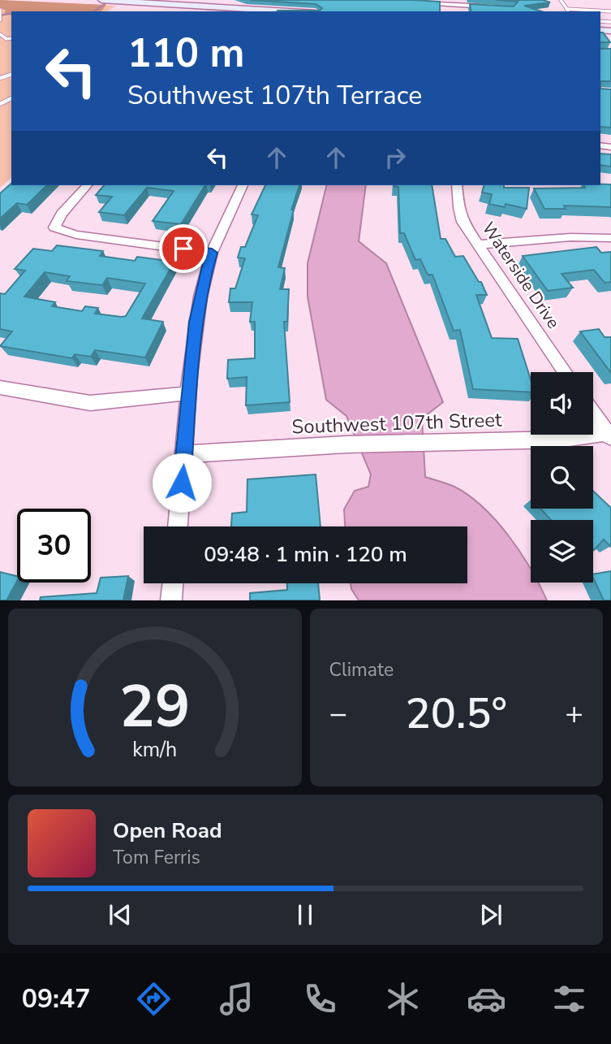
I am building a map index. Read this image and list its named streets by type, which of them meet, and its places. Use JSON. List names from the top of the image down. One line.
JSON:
{"streets":{"street":["Waterside Drive","Southwest 107th Street"]},"page":{"turn":["110 m","Southwest 107th Terrace"],"limit":"30","trip":"09:48 · 1 min · 120 m","tile":"Climate","heat":["−","20.5°","+"],"song":["Open Road","Tom Ferris"],"tabs":"09:47","gauge":["29","km/h"]}}
